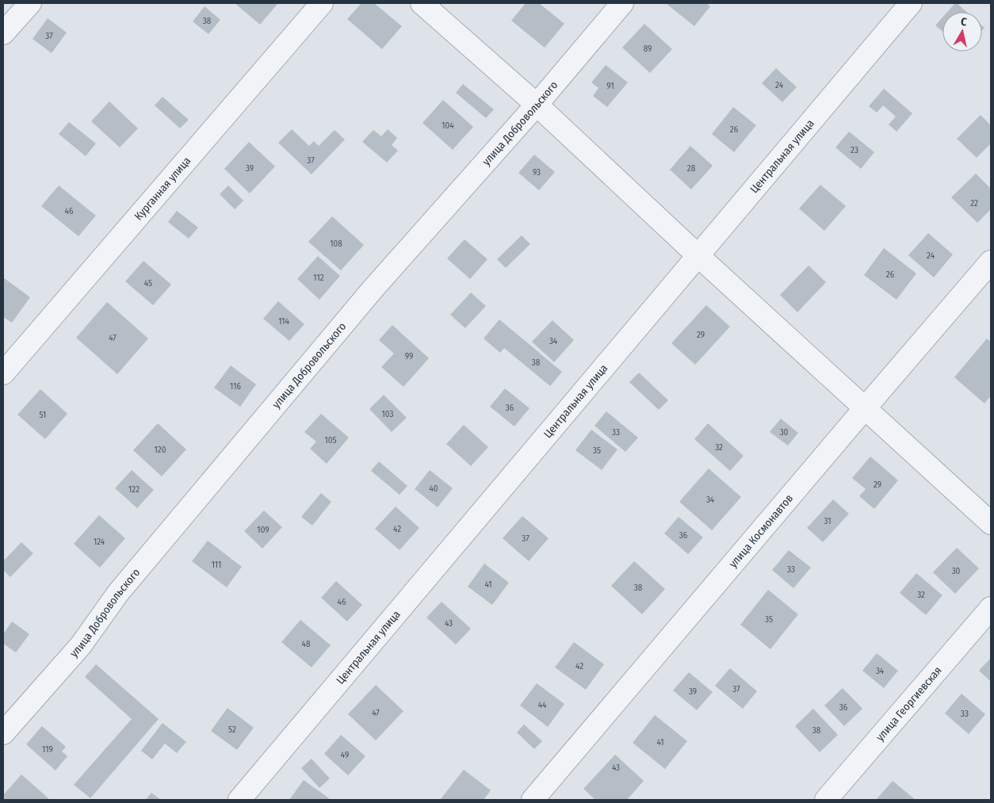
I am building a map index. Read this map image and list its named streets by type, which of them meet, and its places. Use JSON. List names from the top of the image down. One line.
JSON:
{"streets":{"street":["улица Добровольского","Центральная улица","Курганная улица","улица Космонавтов","улица Георгиевская"]},"house_numbers":["38","37","89","24","91","104","26","23","37","39","28","93","22","46","108","24","26","112","45","114","29","47","34","99","38","116","36","103","51","33","30","105","32","120","35","29","40","122","34","31","42","109","36","37","124","111","33","30","41","38","32","46","35","43","48","42","34","37","39","44","36","47","33","52","38","41","119","49","43"],"north":"top"}
